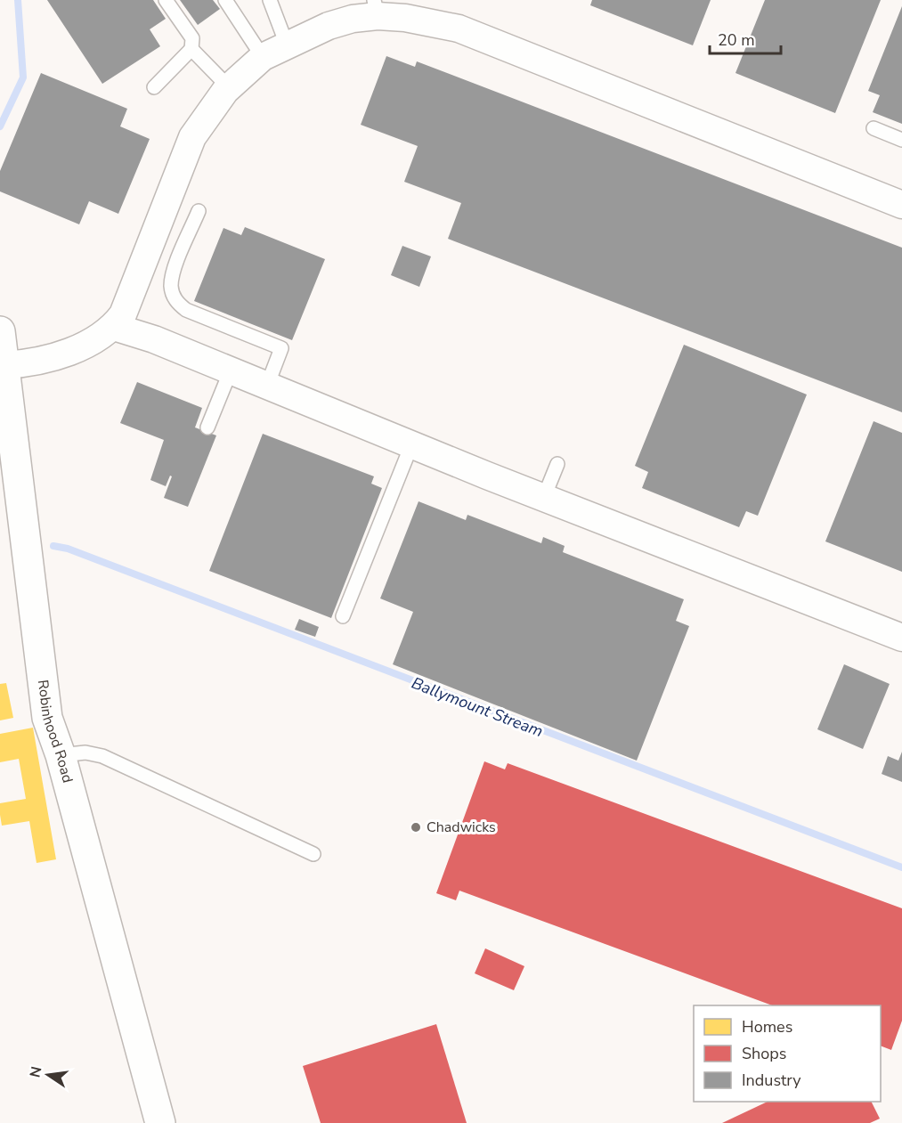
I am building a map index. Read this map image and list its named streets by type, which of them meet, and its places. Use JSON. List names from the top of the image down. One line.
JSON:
{"streets":{"street":["Robinhood Road"]},"water":["Ballymount Stream"],"places":["Chadwicks"],"legend":["Homes","Shops","Industry"],"scale_bar":"20 m","north":"left"}
